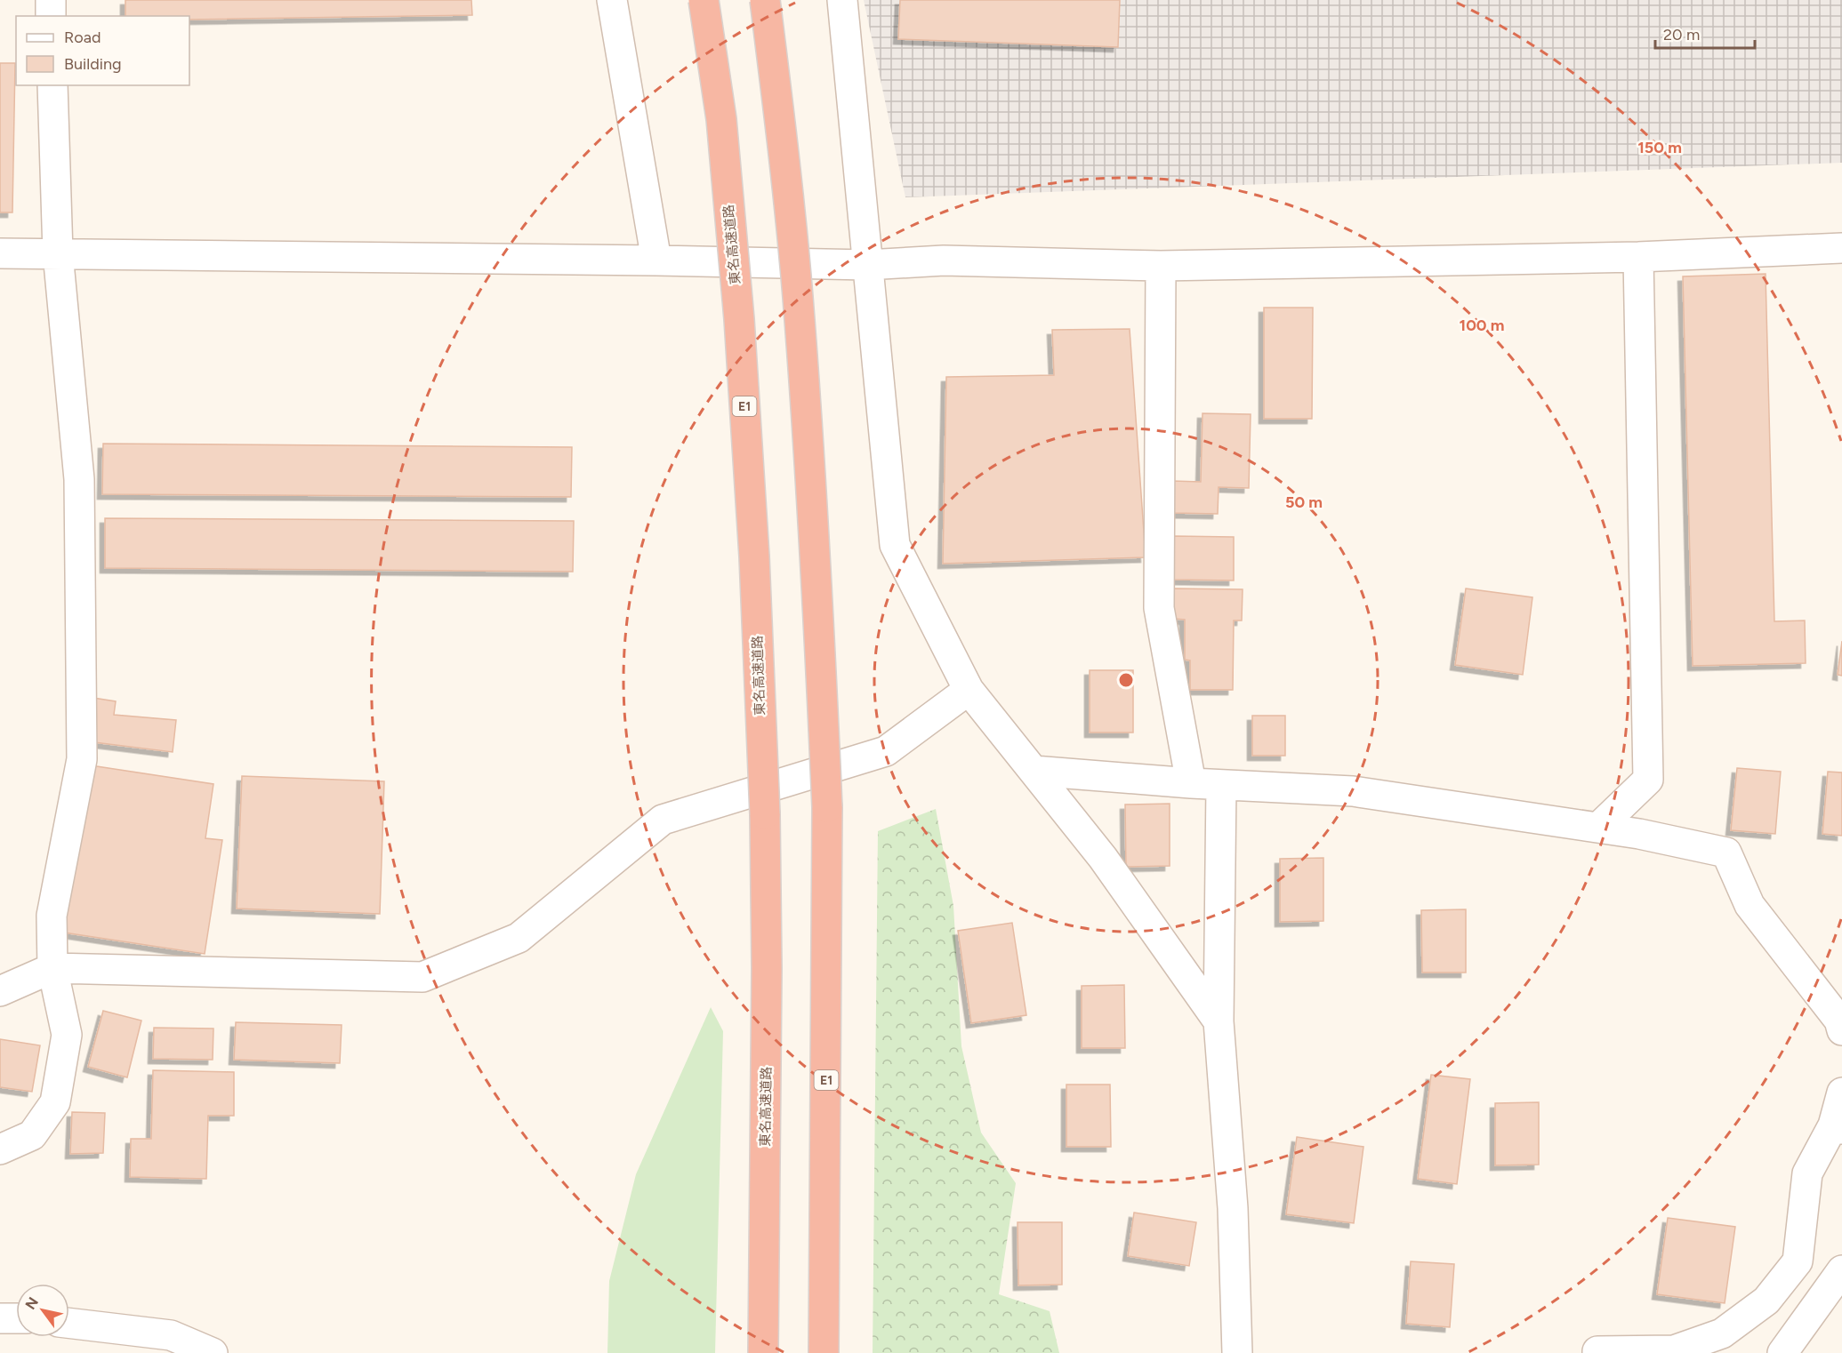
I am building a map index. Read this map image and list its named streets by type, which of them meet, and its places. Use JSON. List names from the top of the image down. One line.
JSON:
{"streets":{"highway":["東名高速道路","E1"]},"legend":["Road","Building"],"scale_bar":"20 m","north":"top left","rings":["150 m","100 m","50 m"]}
